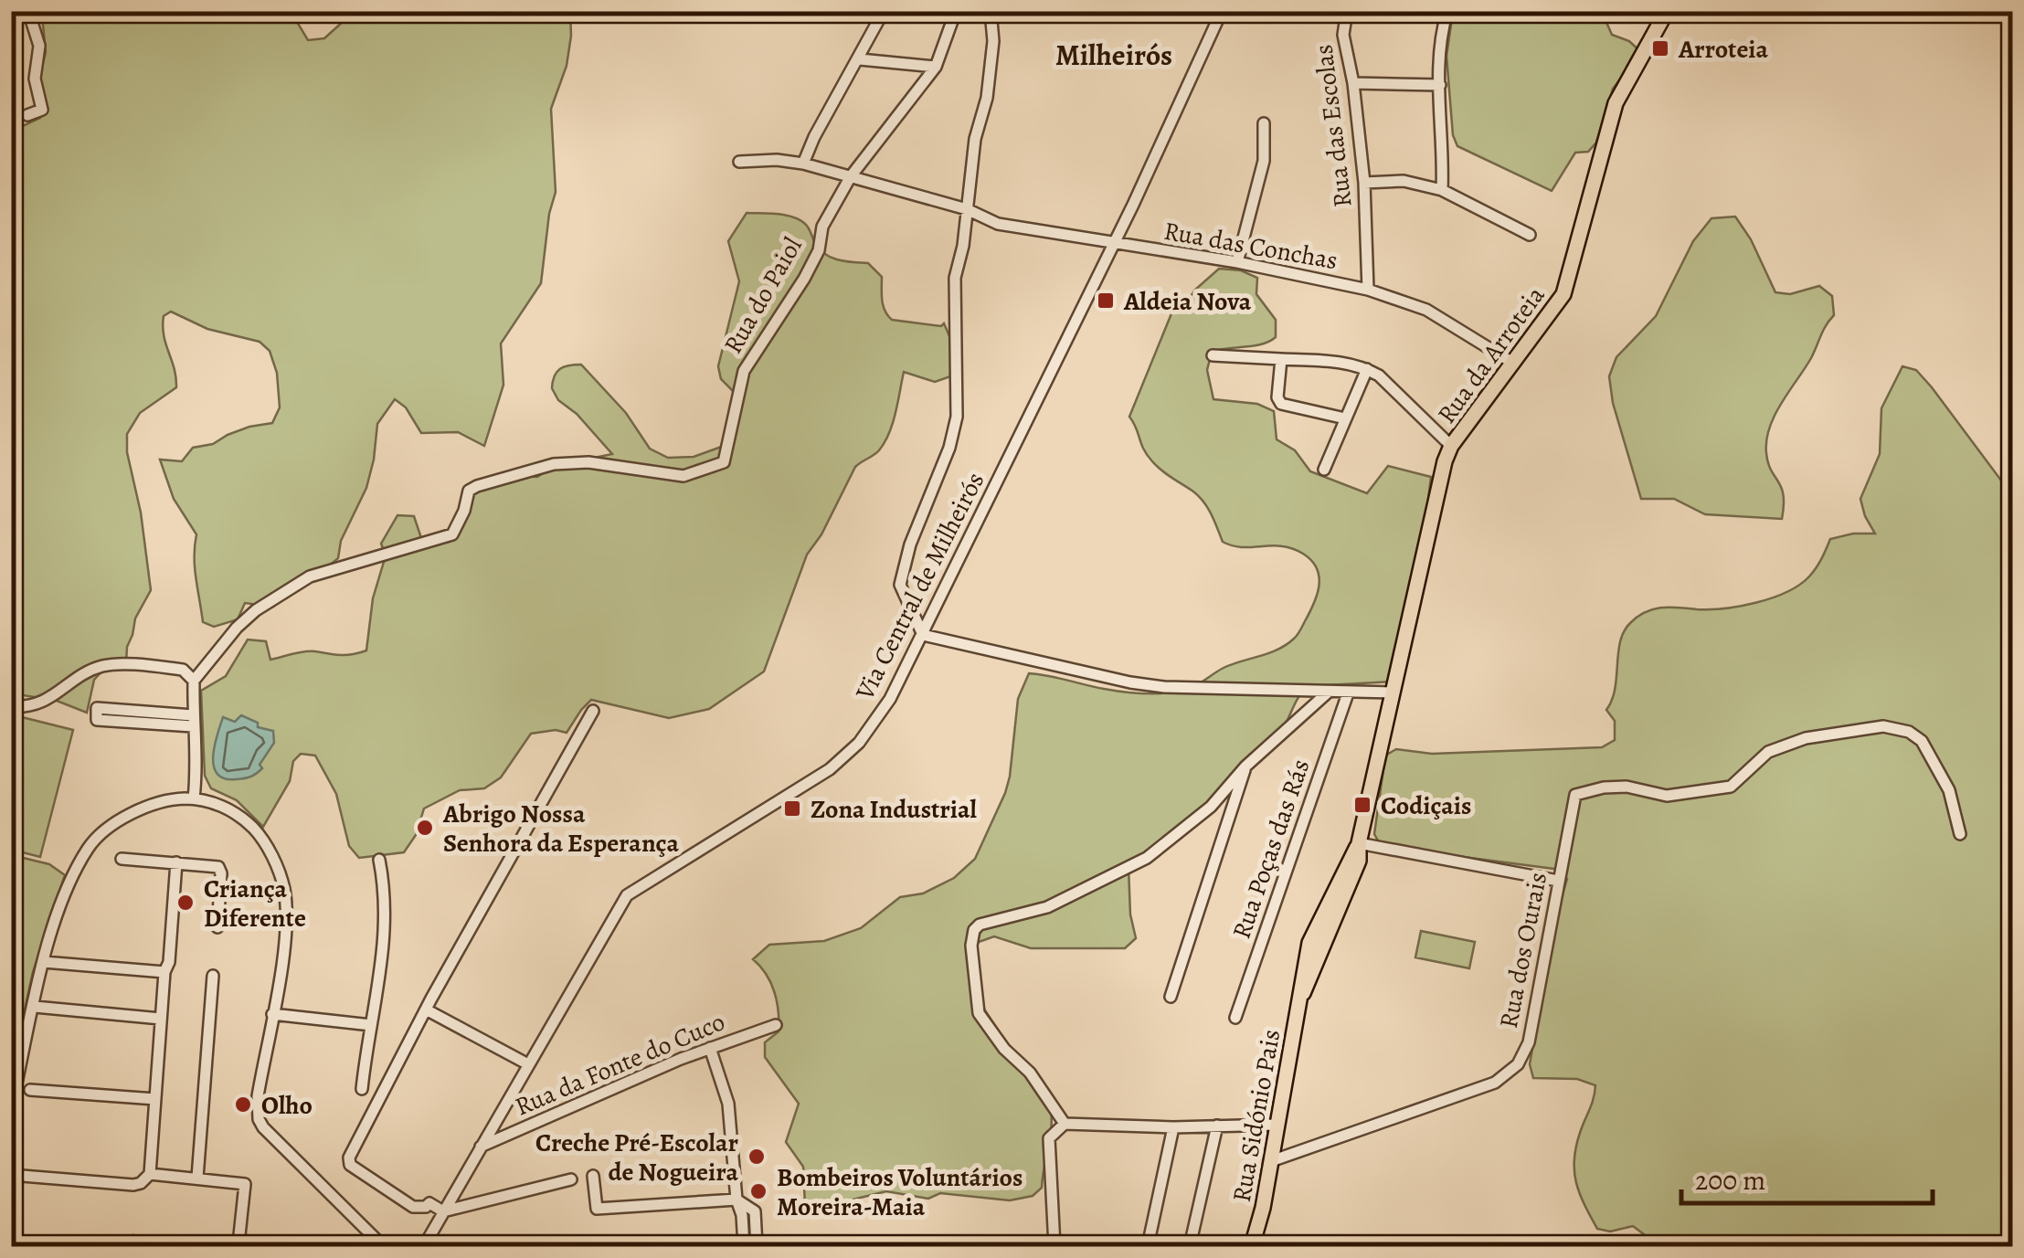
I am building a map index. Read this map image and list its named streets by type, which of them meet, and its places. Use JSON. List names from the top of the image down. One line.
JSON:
{"streets":{"main road":["Rua da Arroteia","Rua Sidónio Pais"],"street":["Rua das Escolas","Rua das Conchas","Rua do Paiol","Via Central de Milheirós","Rua Poças das Rás","Rua dos Ourais","Rua da Fonte do Cuco"]},"crossings":[["Rua das Escolas","Rua das Conchas"],["Rua das Conchas","Rua do Paiol"],["Rua das Conchas","Rua da Arroteia"],["Rua das Conchas","Via Central de Milheirós"],["Rua da Arroteia","Rua Sidónio Pais"],["Via Central de Milheirós","Rua da Fonte do Cuco"],["Rua dos Ourais","Rua Sidónio Pais"]],"districts":["Milheirós"],"places":{"transit":["Arroteia","Aldeia Nova","Codiçais","Zona Industrial"],"other":["Abrigo Nossa Senhora da Esperança","Criança Diferente","Olho","Creche Pré-Escolar de Nogueira","Bombeiros Voluntários Moreira-Maia"]},"scale_bar":"200 m"}
